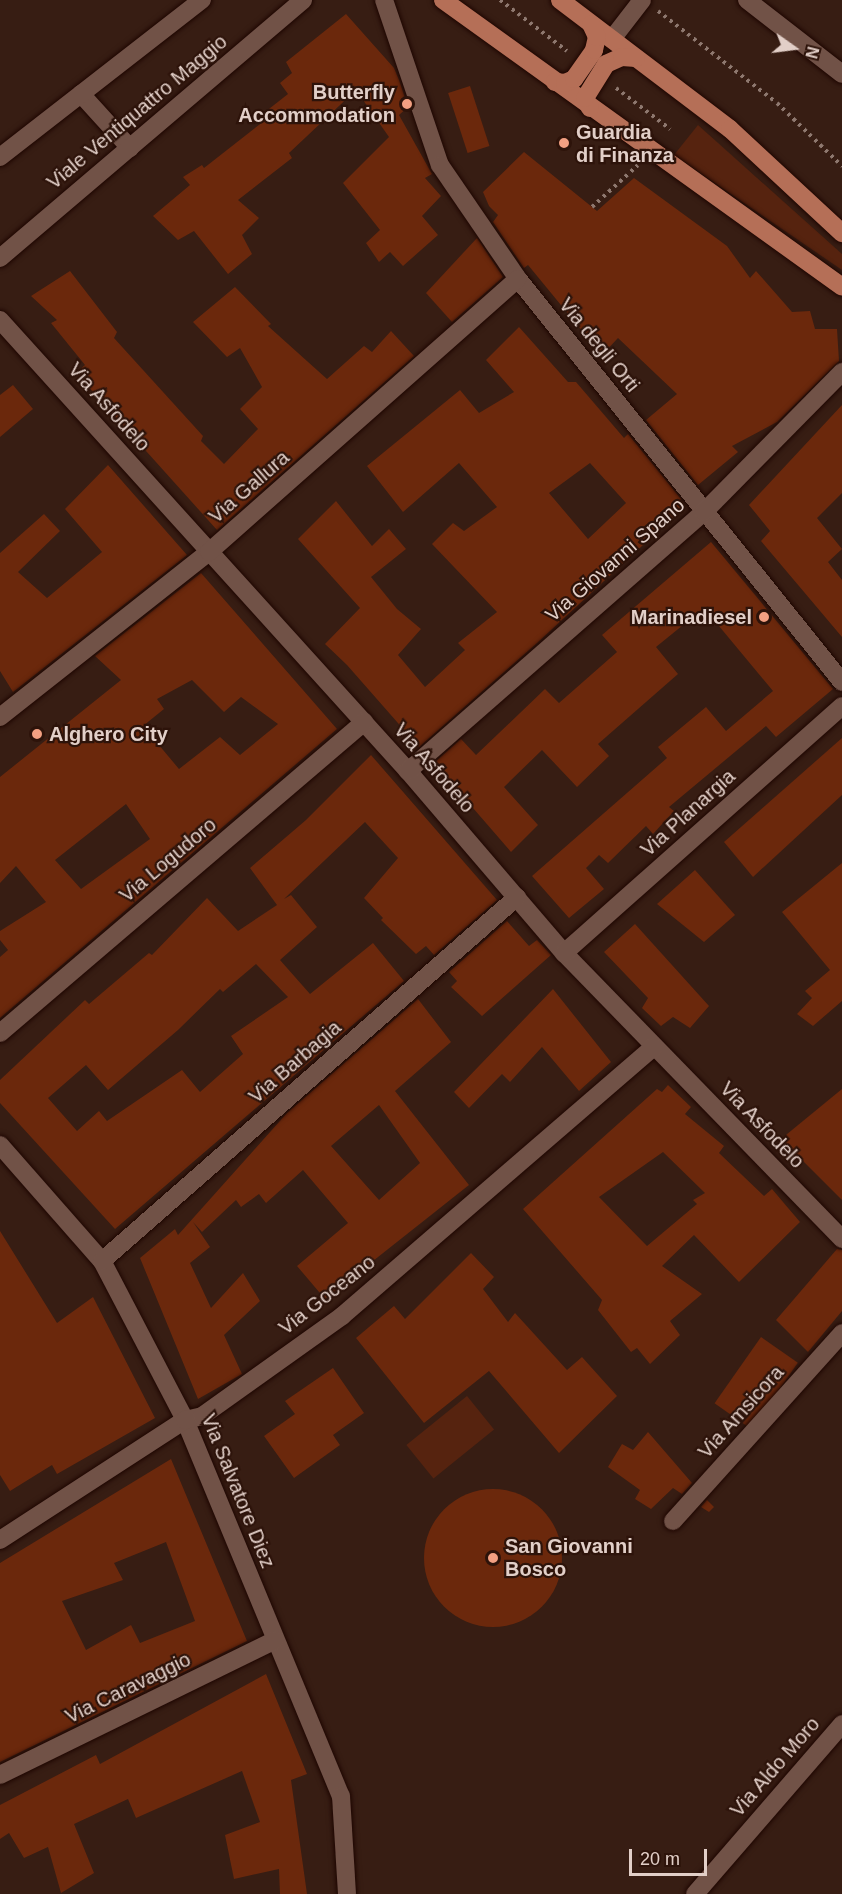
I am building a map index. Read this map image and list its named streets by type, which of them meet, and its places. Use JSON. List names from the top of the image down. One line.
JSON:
{"streets":{"street":["Viale Ventiquattro Maggio","Via degli Orti","Via Asfodelo","Via Gallura","Via Giovanni Spano","Via Planargia","Via Logudoro","Via Barbagia","Via Goceano","Via Amsicora","Via Salvatore Diez","Via Caravaggio","Via Aldo Moro"]},"crossings":[["Via degli Orti","Via Gallura"],["Via degli Orti","Via Giovanni Spano"],["Via Asfodelo","Via Gallura"],["Via Asfodelo","Via Giovanni Spano"],["Via Asfodelo","Via Planargia"],["Via Asfodelo","Via Logudoro"],["Via Asfodelo","Via Barbagia"],["Via Asfodelo","Via Goceano"],["Via Barbagia","Via Salvatore Diez"],["Via Goceano","Via Salvatore Diez"],["Via Salvatore Diez","Via Caravaggio"]],"places":["Butterfly Accommodation","Guardia di Finanza","Marinadiesel","Alghero City","San Giovanni Bosco"],"scale_bar":"20 m","north":"right"}
